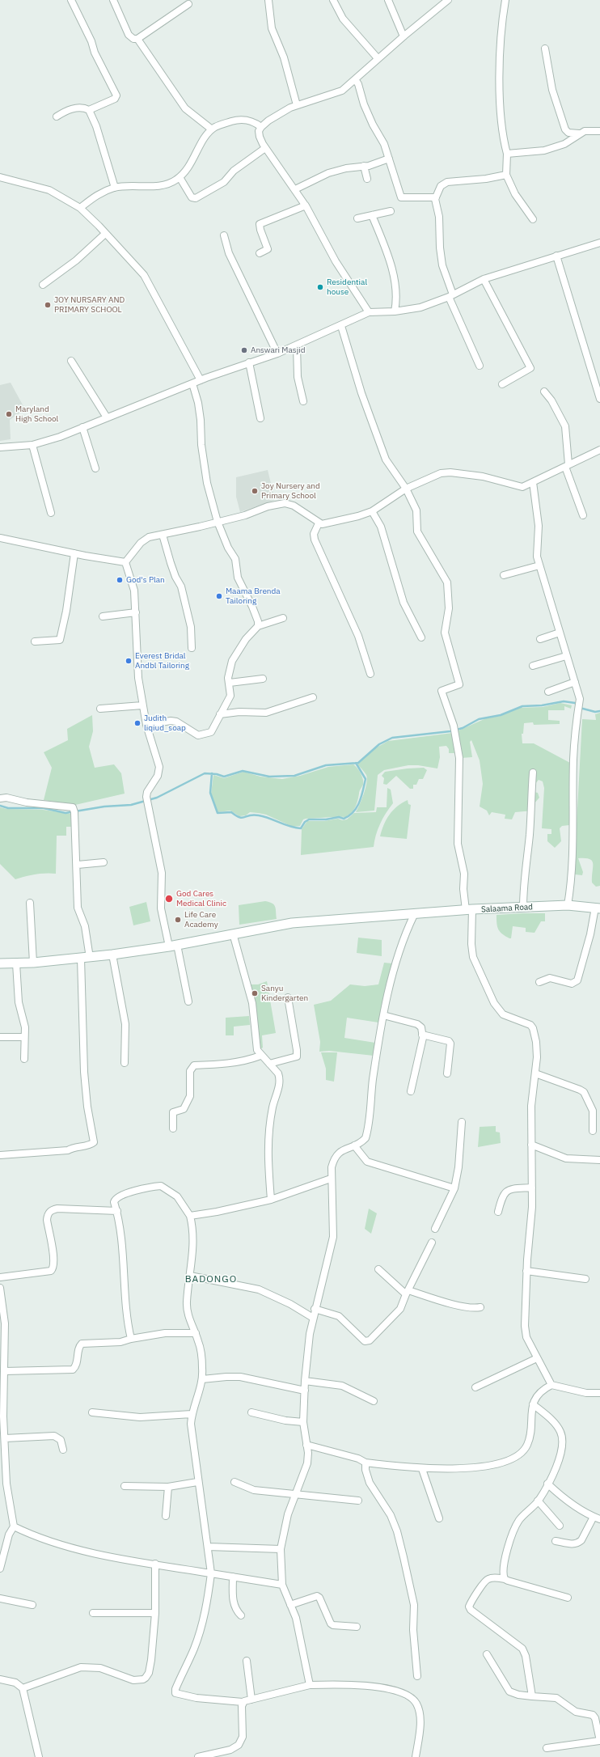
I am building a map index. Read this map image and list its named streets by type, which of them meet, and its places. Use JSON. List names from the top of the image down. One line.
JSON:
{"streets":{"main road":["Salaama Road"]},"districts":["BADONGO"],"places":["Residential house","JOY NURSARY AND PRIMARY SCHOOL","Answari Masjid","Maryland High School","Joy Nursery and Primary School","God's Plan","Maama Brenda Tailoring","Everest Bridal Andbl Tailoring","Judith liqiud_soap","God Cares Medical Clinic","Life Care Academy","Sanyu Kindergarten"]}
